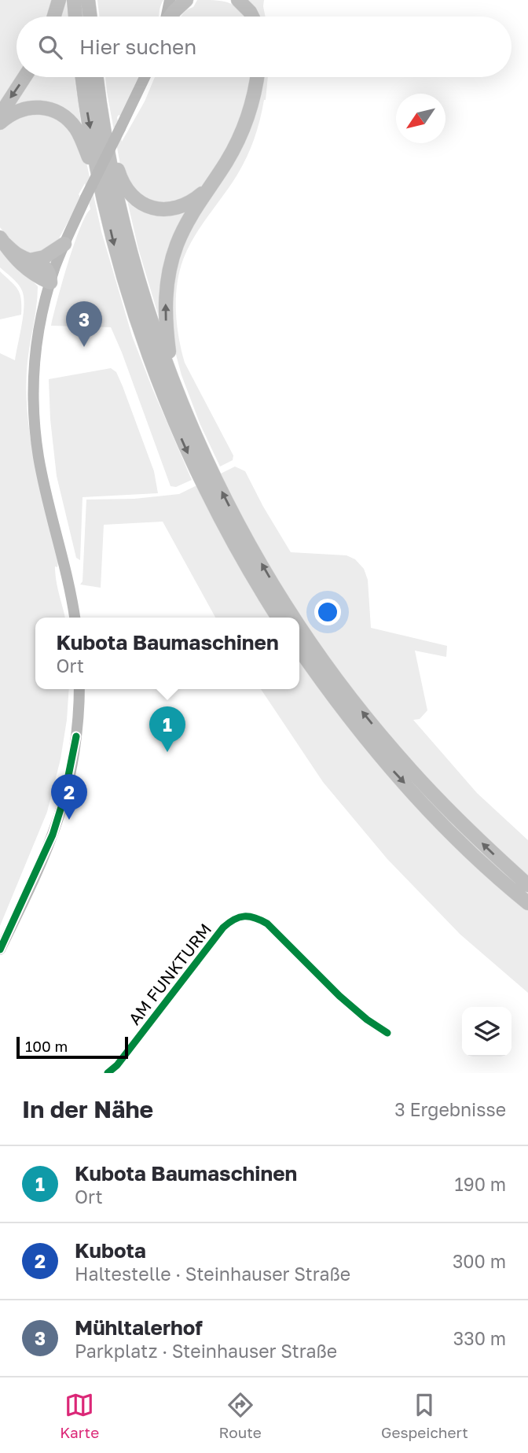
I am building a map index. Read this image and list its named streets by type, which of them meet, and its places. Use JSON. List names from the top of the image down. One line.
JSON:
{"streets":{"street":["AM FUNKTURM"]},"scale_bar":"100 m","north":"bottom left","page":{"search":"Hier suchen","pins":["3","1","2"],"popup":["Kubota Baumaschinen","Ort"],"scale":"100 m","heading":["In der Nähe","3 Ergebnisse"],"list":[{"mark":"1","name":"Kubota Baumaschinen","note":"Ort","value":"190 m"},{"mark":"2","name":"Kubota","note":"Haltestelle · Steinhauser Straße","value":"300 m"},{"mark":"3","name":"Mühltalerhof","note":"Parkplatz · Steinhauser Straße","value":"330 m"}],"nav":["Karte","Route","Gespeichert"]}}
